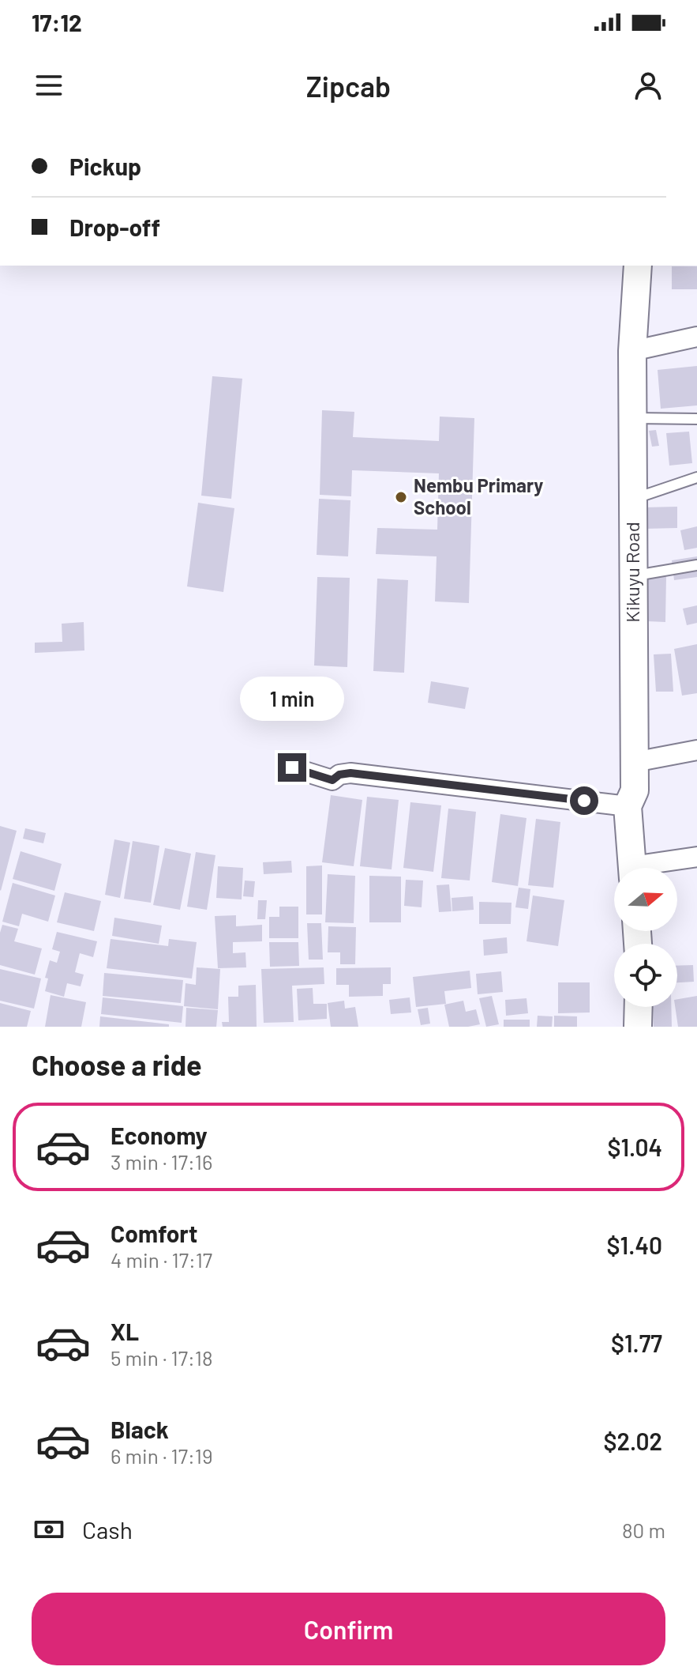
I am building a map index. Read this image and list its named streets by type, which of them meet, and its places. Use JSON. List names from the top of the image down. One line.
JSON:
{"streets":{"main road":["Kikuyu Road"]},"places":["Nembu Primary School"],"north":"right","page":{"status":"17:12","header":"Zipcab","banner":["Pickup","Drop-off"],"bubble":"1 min","heading":"Choose a ride","list":[{"name":"Economy","note":"3 min · 17:16","value":"$1.04"},{"name":"Comfort","note":"4 min · 17:17","value":"$1.40"},{"name":"XL","note":"5 min · 17:18","value":"$1.77"},{"name":"Black","note":"6 min · 17:19","value":"$2.02"}],"pay":["Cash","80 m"],"buttons":"Confirm"}}
